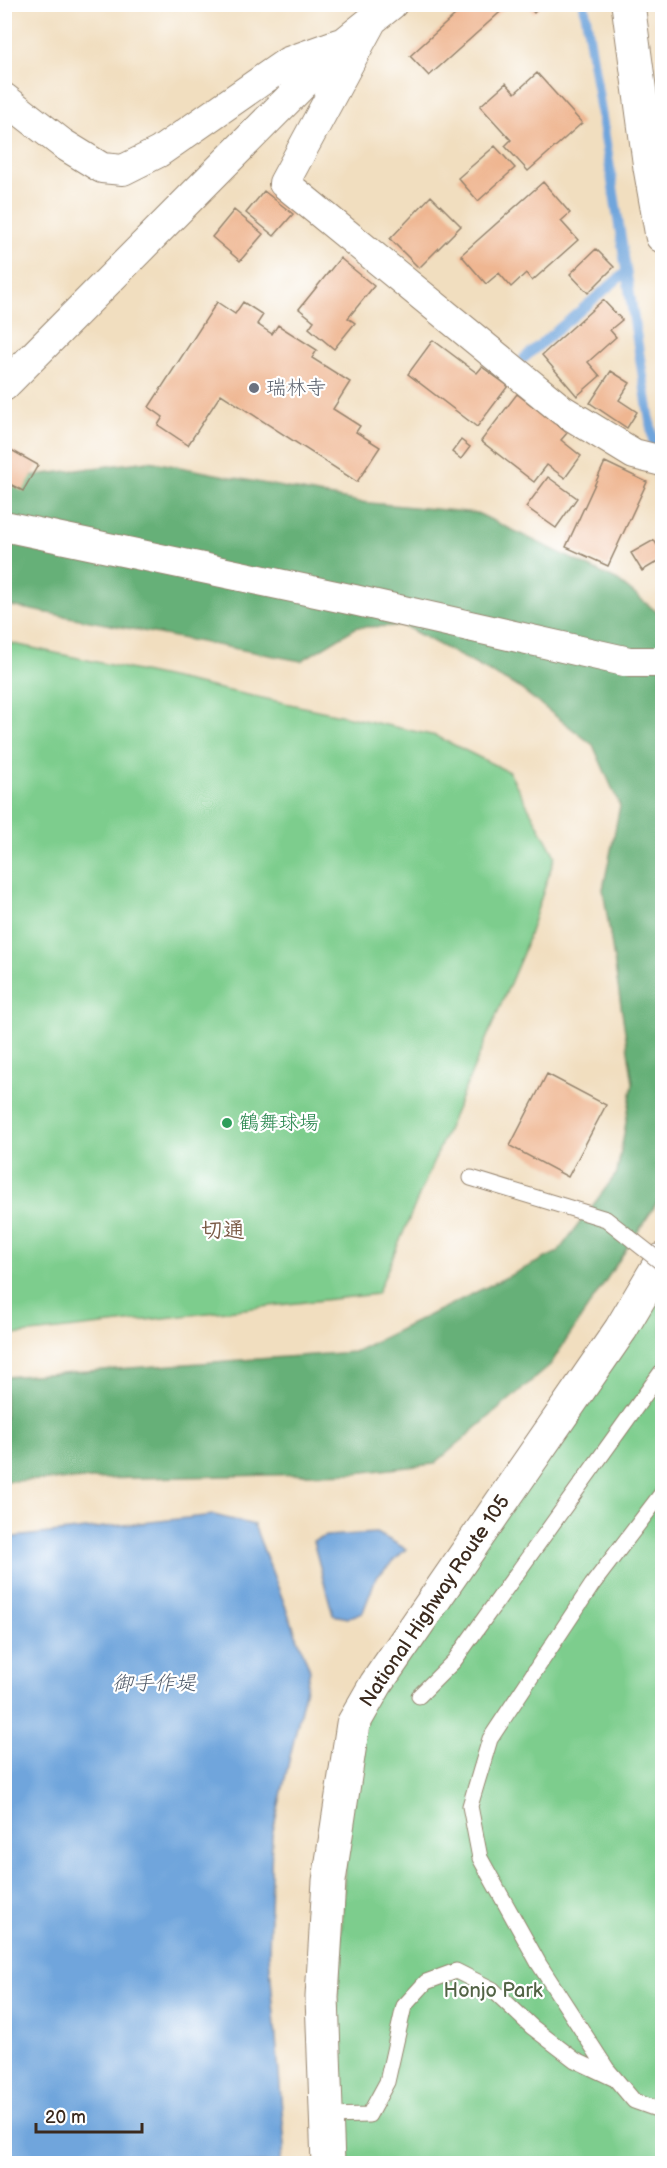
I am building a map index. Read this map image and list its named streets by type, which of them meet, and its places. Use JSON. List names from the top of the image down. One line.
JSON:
{"streets":{"highway":["National Highway Route 105"]},"districts":["切通"],"water":["御手作堤"],"parks":["Honjo Park"],"places":["瑞林寺","鶴舞球場"],"scale_bar":"20 m"}
